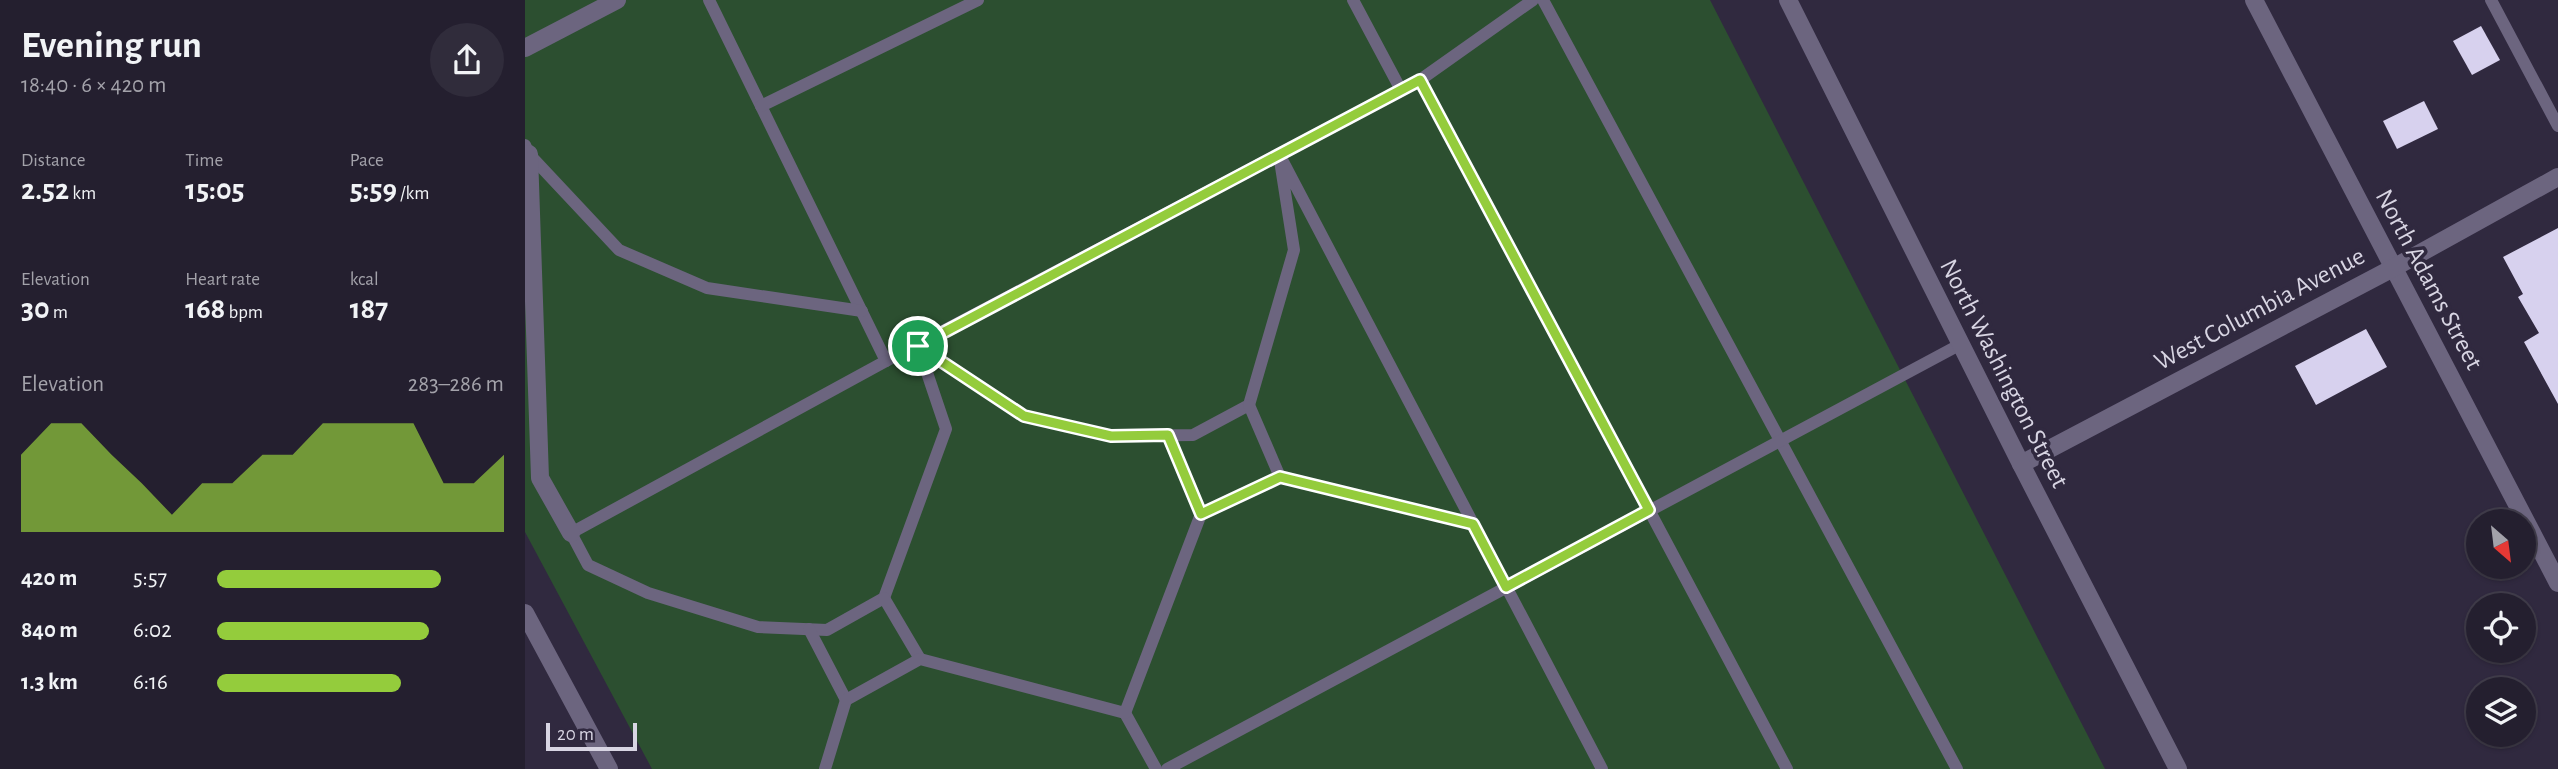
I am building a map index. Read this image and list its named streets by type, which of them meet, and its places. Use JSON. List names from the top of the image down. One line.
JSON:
{"streets":{"street":["North Adams Street","West Columbia Avenue","North Washington Street"]},"crossings":[["North Adams Street","West Columbia Avenue"],["West Columbia Avenue","North Washington Street"]],"scale_bar":"20 m","north":"bottom right","page":{"heading":["Evening run","18:40 · 6 × 420 m"],"stats":[["Distance","2.52 km"],["Time","15:05"],["Pace","5:59 /km"],["Elevation","30 m"],["Heart rate","168 bpm"],["kcal","187"]],"chart":["Elevation","283–286 m"],"list":[{"name":"420 m","note":"5:57"},{"name":"840 m","note":"6:02"},{"name":"1.3 km","note":"6:16"}],"scale":"20 m"}}
